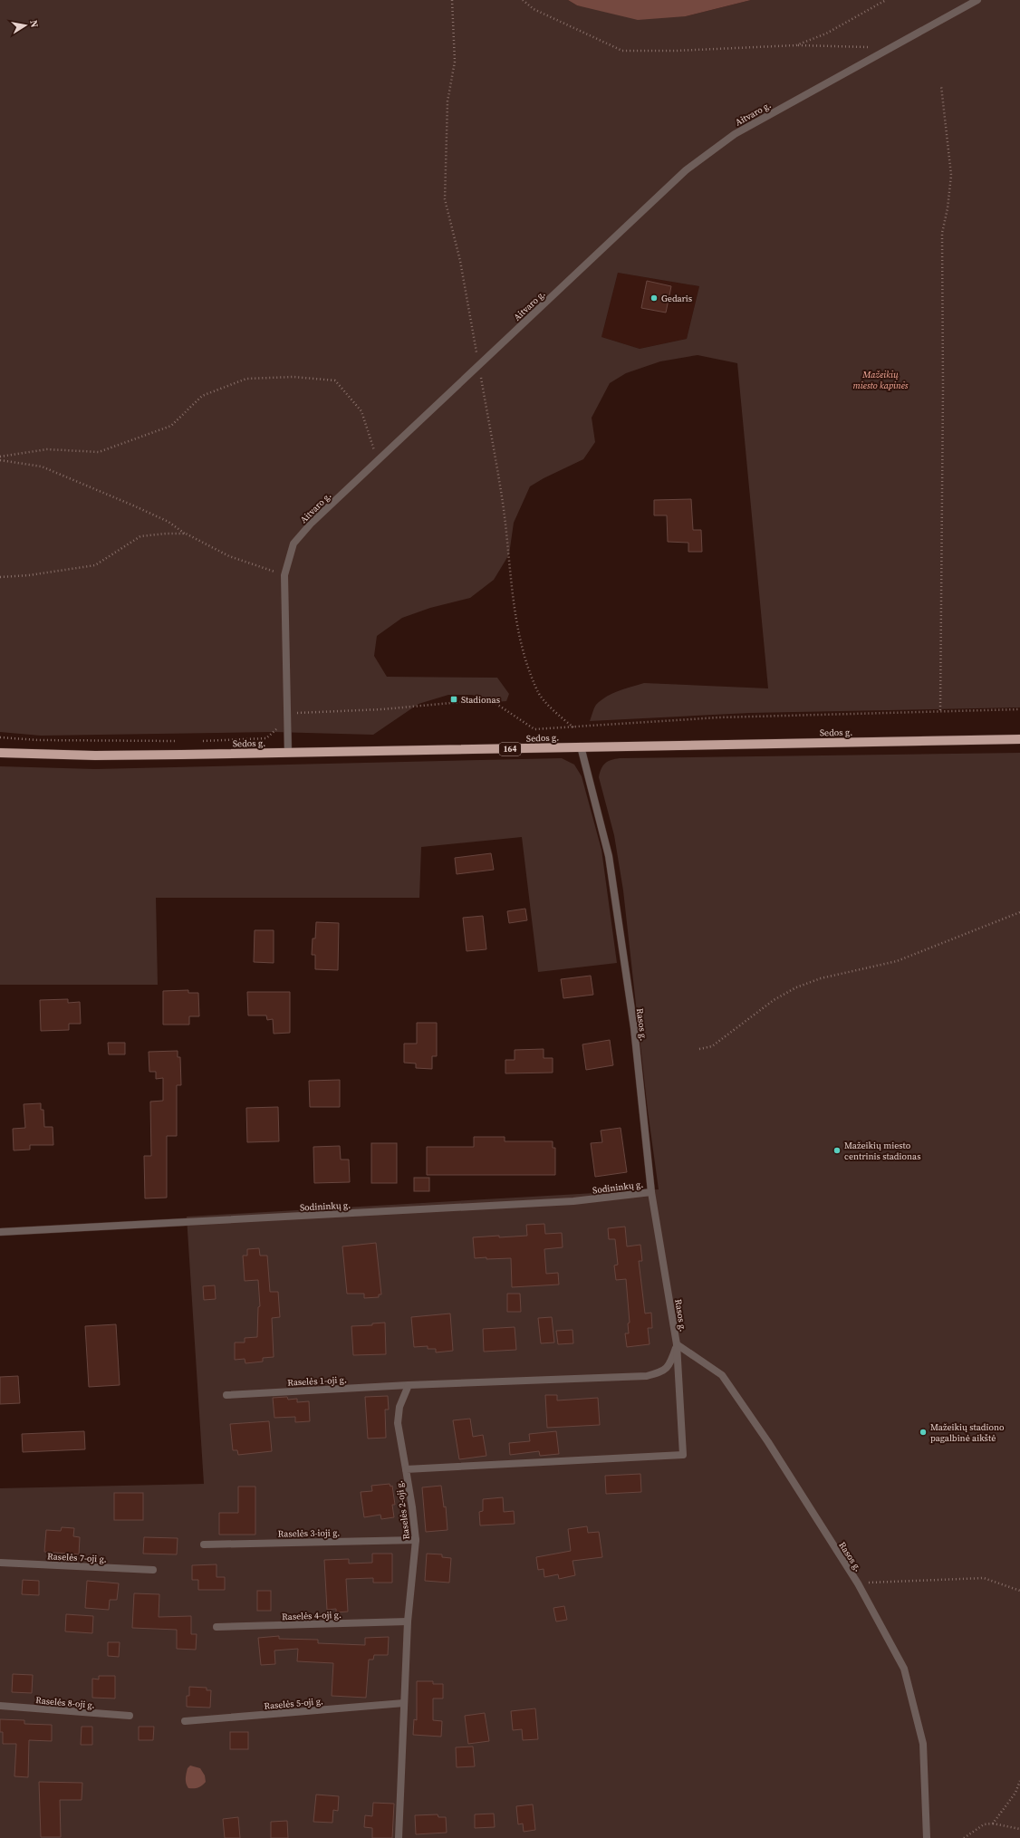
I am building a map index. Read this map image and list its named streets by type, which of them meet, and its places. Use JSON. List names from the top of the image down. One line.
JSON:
{"streets":{"main road":["Sedos g.","164"],"street":["Aitvaro g.","Rasos g.","Sodininkų g.","Raselės 1-oji g.","Raselės 2-oji g.","Raselės 3-ioji g.","Raselės 7-oji g.","Raselės 4-oji g.","Raselės 8-oji g.","Raselės 5-oji g."]},"crossings":[["Aitvaro g.","Sedos g."],["Sedos g.","Rasos g."],["Rasos g.","Sodininkų g."],["Rasos g.","Raselės 1-oji g."],["Rasos g.","Raselės 2-oji g."],["Raselės 1-oji g.","Raselės 2-oji g."],["Raselės 2-oji g.","Raselės 3-ioji g."],["Raselės 2-oji g.","Raselės 4-oji g."],["Raselės 2-oji g.","Raselės 5-oji g."]],"parks":["Mažeikių miesto kapinės"],"places":{"other":["Gedaris","Mažeikių miesto centrinis stadionas","Mažeikių stadiono pagalbinė aikštė"],"transit":["Stadionas"]},"north":"right"}
